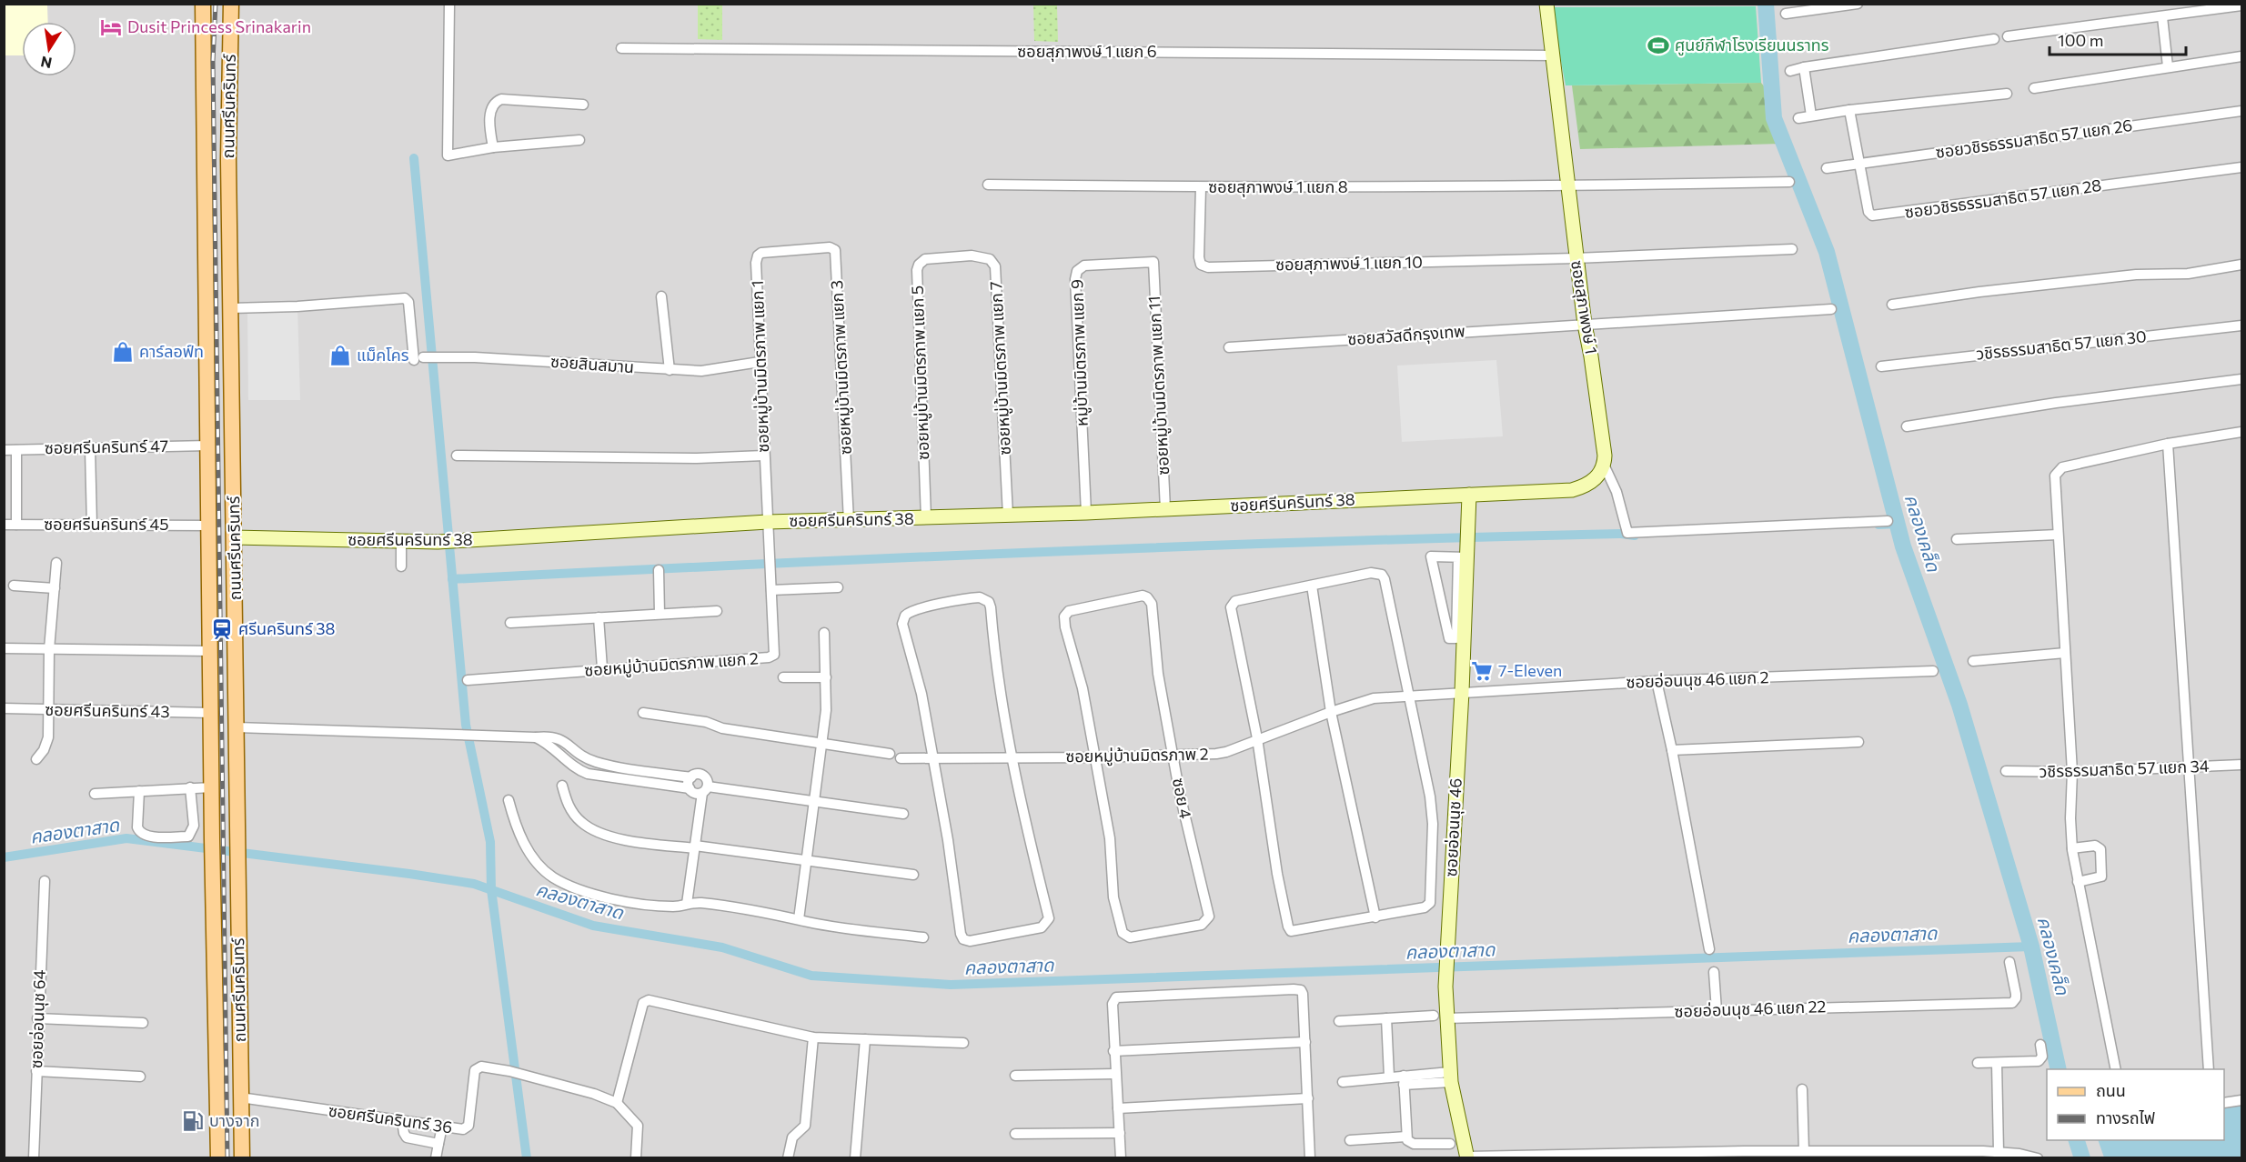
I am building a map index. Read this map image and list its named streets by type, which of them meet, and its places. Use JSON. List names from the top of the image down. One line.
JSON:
{"streets":{"main road":["ถนนศรีนครินทร์"],"street":["ซอยสุภาพงษ์ 1 แยก 6","ซอยวชิรธรรมสาธิต 57 แยก 26","ซอยสุภาพงษ์ 1 แยก 8","ซอยวชิรธรรมสาธิต 57 แยก 28","ซอยสุภาพงษ์ 1 แยก 10","ซอยสุภาพงษ์ 1","ซอยสวัสดีกรุงเทพ","วชิรธรรมสาธิต 57 แยก 30","หมู่บ้านมิตรภาพ แยก 9","ซอยสินสมาน","ซอยหมู่บ้านมิตรภาพ แยก 1","ซอยหมู่บ้านมิตรภาพ แยก 3","ซอยหมู่บ้านมิตรภาพ แยก 7","ซอยหมู่บ้านมิตรภาพ แยก 5","ซอยหมู่บ้านมิตรภาพ แยก 11","ซอยศรีนครินทร์ 47","ซอยศรีนครินทร์ 38","ซอยศรีนครินทร์ 45","ซอยหมู่บ้านมิตรภาพ แยก 2","ซอยอ่อนนุช 46 แยก 2","ซอยศรีนครินทร์ 43","ซอยหมู่บ้านมิตรภาพ 2","วชิรธรรมสาธิต 57 แยก 34","ซอย 4","ซอยอ่อนนุช 46","ซอยอ่อนนุช 46 แยก 22","ซอยอ่อนนุช 64","ซอยศรีนครินทร์ 36"]},"crossings":[["ซอยสุภาพงษ์ 1 แยก 6","ซอยสุภาพงษ์ 1"],["ถนนศรีนครินทร์","ซอยสินสมาน"],["ถนนศรีนครินทร์","ซอยศรีนครินทร์ 47"],["ถนนศรีนครินทร์","ซอยศรีนครินทร์ 38"],["ถนนศรีนครินทร์","ซอยศรีนครินทร์ 45"],["ถนนศรีนครินทร์","ซอยศรีนครินทร์ 43"],["ถนนศรีนครินทร์","ซอยศรีนครินทร์ 36"],["ซอยวชิรธรรมสาธิต 57 แยก 26","ซอยวชิรธรรมสาธิต 57 แยก 28"],["ซอยสุภาพงษ์ 1 แยก 8","ซอยสุภาพงษ์ 1 แยก 10"],["ซอยสุภาพงษ์ 1 แยก 8","ซอยสุภาพงษ์ 1"],["ซอยสุภาพงษ์ 1 แยก 10","ซอยสุภาพงษ์ 1"],["ซอยสุภาพงษ์ 1","ซอยสวัสดีกรุงเทพ"],["หมู่บ้านมิตรภาพ แยก 9","ซอยหมู่บ้านมิตรภาพ แยก 11"],["หมู่บ้านมิตรภาพ แยก 9","ซอยศรีนครินทร์ 38"],["ซอยสินสมาน","ซอยหมู่บ้านมิตรภาพ แยก 1"],["ซอยหมู่บ้านมิตรภาพ แยก 1","ซอยหมู่บ้านมิตรภาพ แยก 3"],["ซอยหมู่บ้านมิตรภาพ แยก 1","ซอยศรีนครินทร์ 38"],["ซอยหมู่บ้านมิตรภาพ แยก 1","ซอยหมู่บ้านมิตรภาพ แยก 2"],["ซอยหมู่บ้านมิตรภาพ แยก 3","ซอยศรีนครินทร์ 38"],["ซอยหมู่บ้านมิตรภาพ แยก 7","ซอยหมู่บ้านมิตรภาพ แยก 5"],["ซอยหมู่บ้านมิตรภาพ แยก 7","ซอยศรีนครินทร์ 38"],["ซอยหมู่บ้านมิตรภาพ แยก 5","ซอยศรีนครินทร์ 38"],["ซอยหมู่บ้านมิตรภาพ แยก 11","ซอยศรีนครินทร์ 38"],["ซอยศรีนครินทร์ 38","ซอยหมู่บ้านมิตรภาพ แยก 2"],["ซอยศรีนครินทร์ 38","ซอยอ่อนนุช 46"],["ซอยอ่อนนุช 46 แยก 2","ซอยหมู่บ้านมิตรภาพ 2"],["ซอยอ่อนนุช 46 แยก 2","ซอยอ่อนนุช 46"],["ซอยหมู่บ้านมิตรภาพ 2","ซอย 4"],["ซอยหมู่บ้านมิตรภาพ 2","ซอยอ่อนนุช 46"],["ซอยอ่อนนุช 46","ซอยอ่อนนุช 46 แยก 22"]],"water":["คลองเคล็ด","คลองตาสาด"],"places":{"hotel":["Dusit Princess Srinakarin"],"sports":["ศูนย์กีฬาโรงเรียนนราทร"],"shop":["คาร์ลอฟ์ท","แม็คโคร"],"station":["ศรีนครินทร์ 38"],"supermarket":["7-Eleven"],"fuel station":["บางจาก"]},"legend":["ถนน","ทางรถไฟ"],"scale_bar":"100 m","north":"bottom"}
